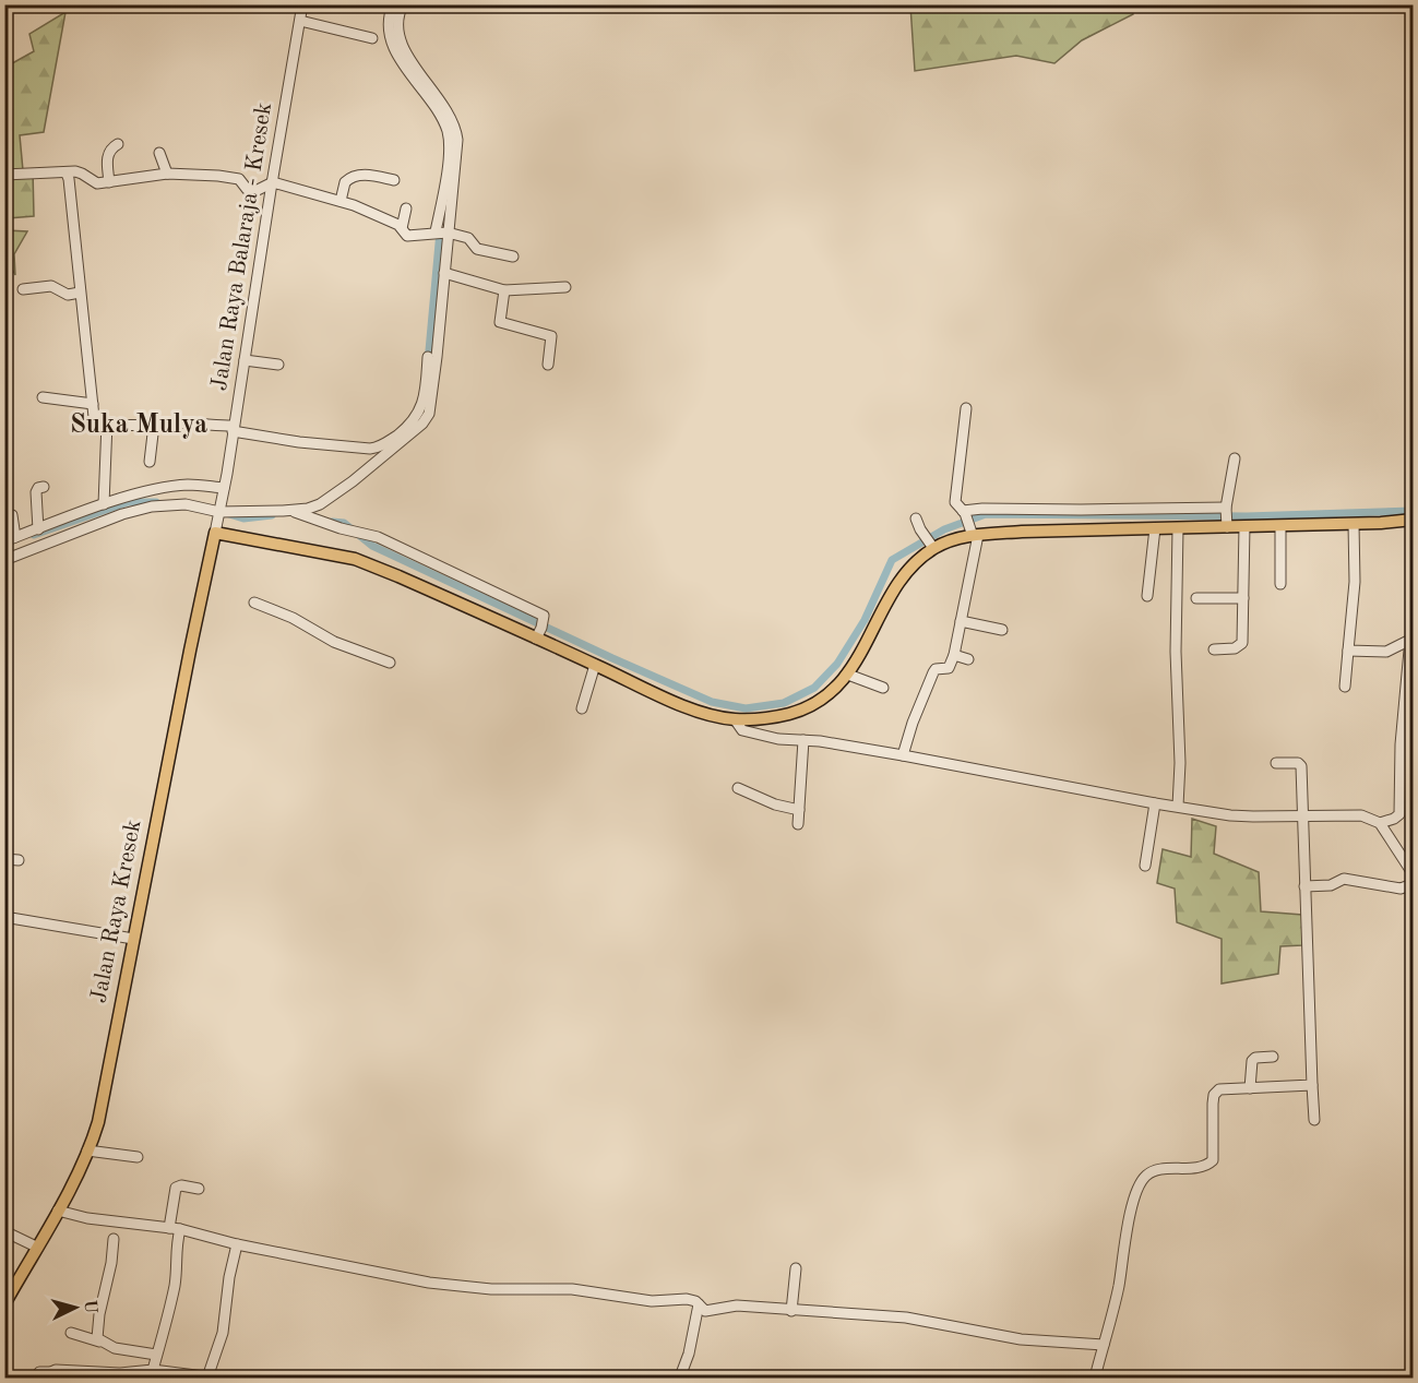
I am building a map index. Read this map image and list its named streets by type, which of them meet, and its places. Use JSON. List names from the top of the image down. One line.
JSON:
{"streets":{"main road":["Jalan Raya Kresek"],"street":["Jalan Raya Balaraja - Kresek"]},"crossings":[["Jalan Raya Balaraja - Kresek","Jalan Raya Kresek"]],"districts":["Suka Mulya"],"north":"right"}
